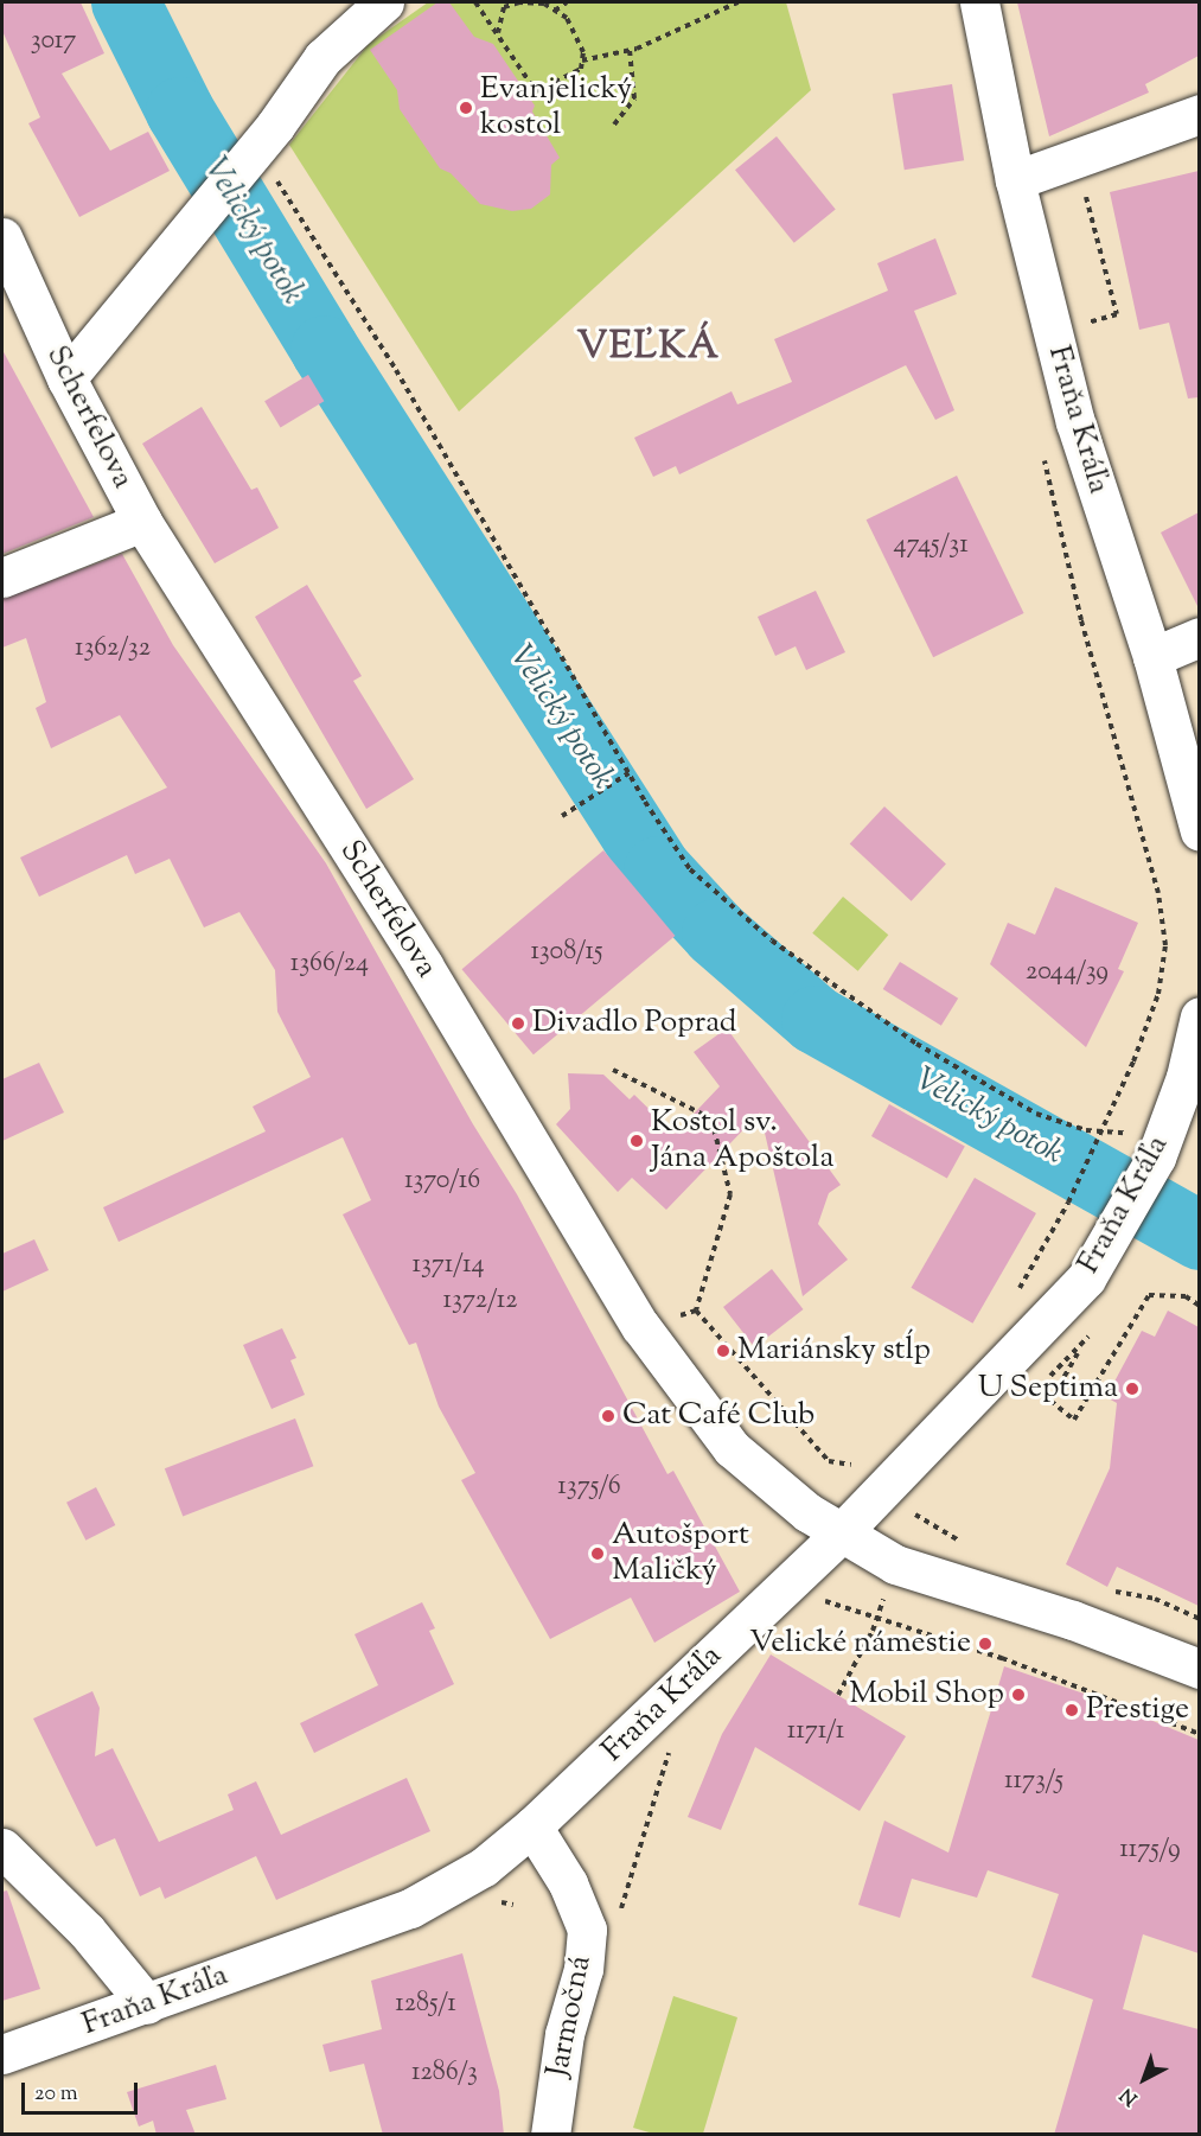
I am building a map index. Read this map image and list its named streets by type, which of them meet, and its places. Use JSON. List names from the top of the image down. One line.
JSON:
{"streets":{"street":["Scherfelova","Fraňa Kráľa","Jarmočná"]},"crossings":[["Scherfelova","Fraňa Kráľa"],["Fraňa Kráľa","Jarmočná"]],"districts":["VEĽKÁ"],"water":["Velický potok"],"places":["Evanjelický kostol","Divadlo Poprad","Kostol sv. Jána Apoštola","Mariánsky stĺp","U Septima","Cat Café Club","Autošport Maličký","Velické námestie","Mobil Shop","Prestige"],"house_numbers":["3017","4745/31","1362/32","1308/15","1366/24","2044/39","1370/16","1371/14","1372/12","1375/6","1171/1","1173/5","1175/9","1285/1","1286/3"],"scale_bar":"20 m","north":"bottom left"}
